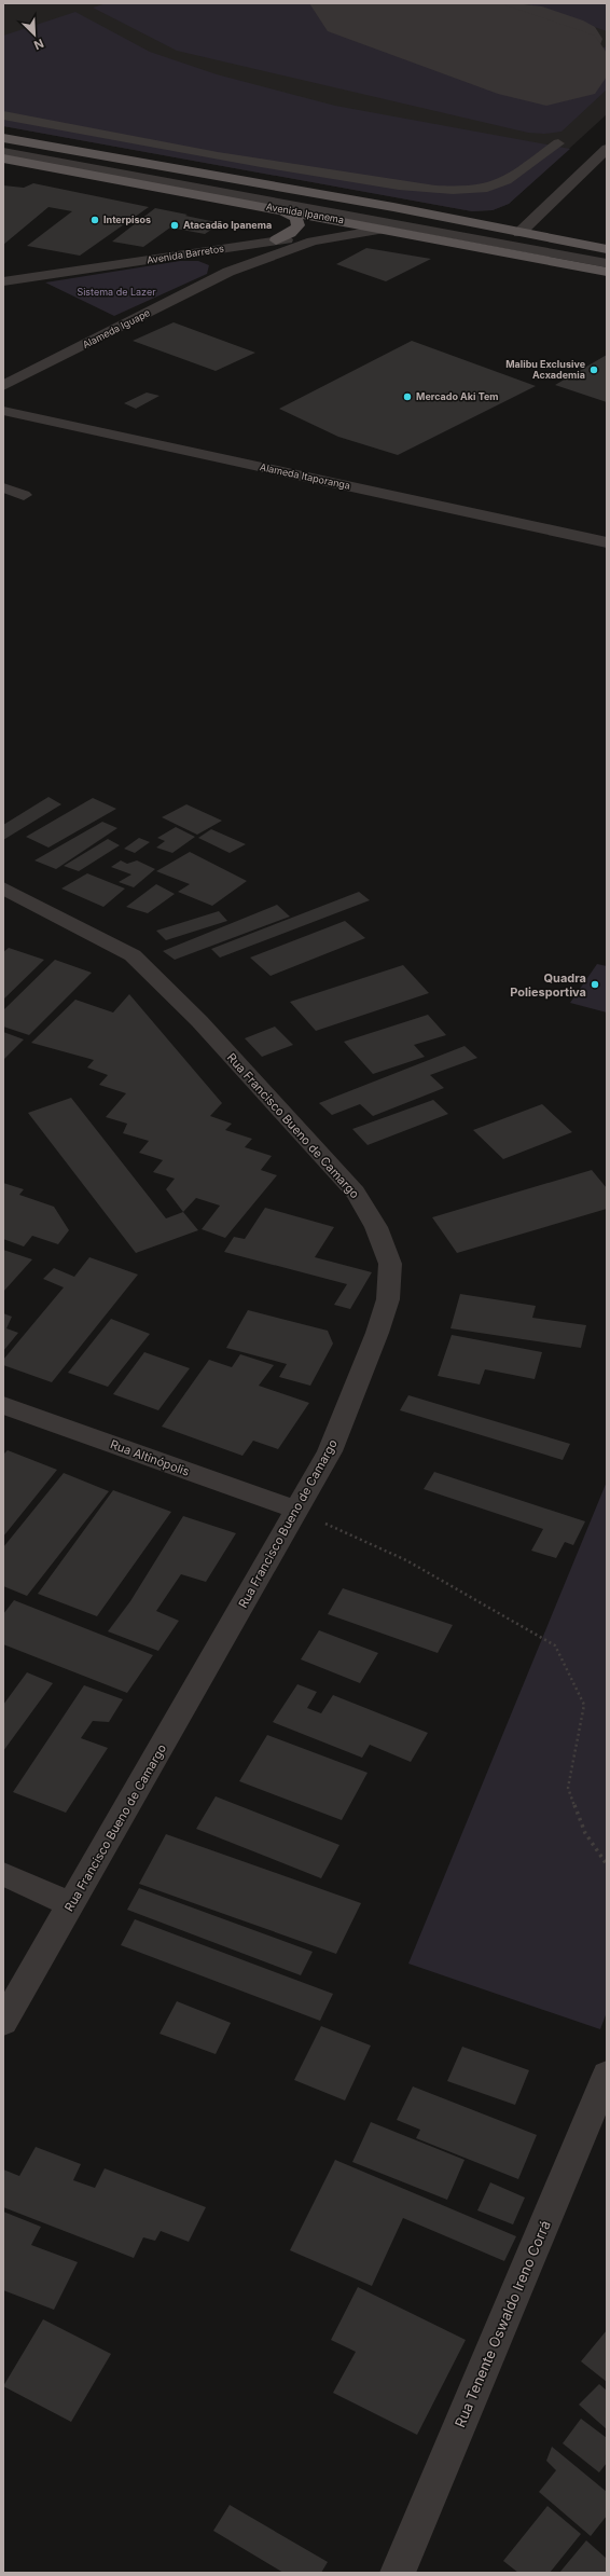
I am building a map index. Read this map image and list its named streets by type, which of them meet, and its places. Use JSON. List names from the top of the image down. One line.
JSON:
{"streets":{"main road":["Avenida Ipanema"],"street":["Avenida Barretos","Alameda Iguape","Alameda Itaporanga","Rua Francisco Bueno de Camargo","Rua Altinópolis","Rua Tenente Oswaldo Ireno Corrá"]},"crossings":[["Avenida Ipanema","Avenida Barretos"],["Avenida Ipanema","Alameda Iguape"],["Rua Francisco Bueno de Camargo","Rua Altinópolis"]],"parks":["Sistema de Lazer"],"places":["Interpisos","Atacadão Ipanema","Malibu Exclusive Acxademia","Mercado Aki Tem","Quadra Poliesportiva"],"north":"bottom right"}
